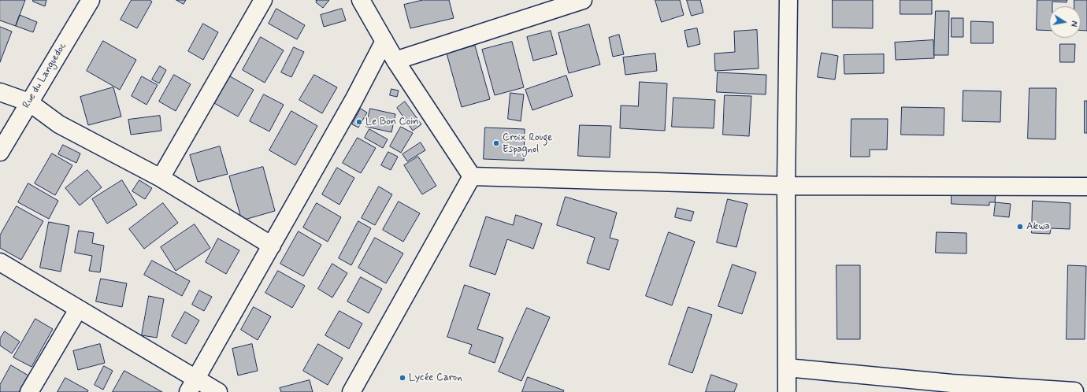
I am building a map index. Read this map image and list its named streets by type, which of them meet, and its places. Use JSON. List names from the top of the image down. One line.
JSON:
{"streets":{"street":["Rue du Languedoc"]},"places":["Le Bon Coin","Croix Rouge Espagnol","Akwa","Lycée Caron"],"north":"right"}
